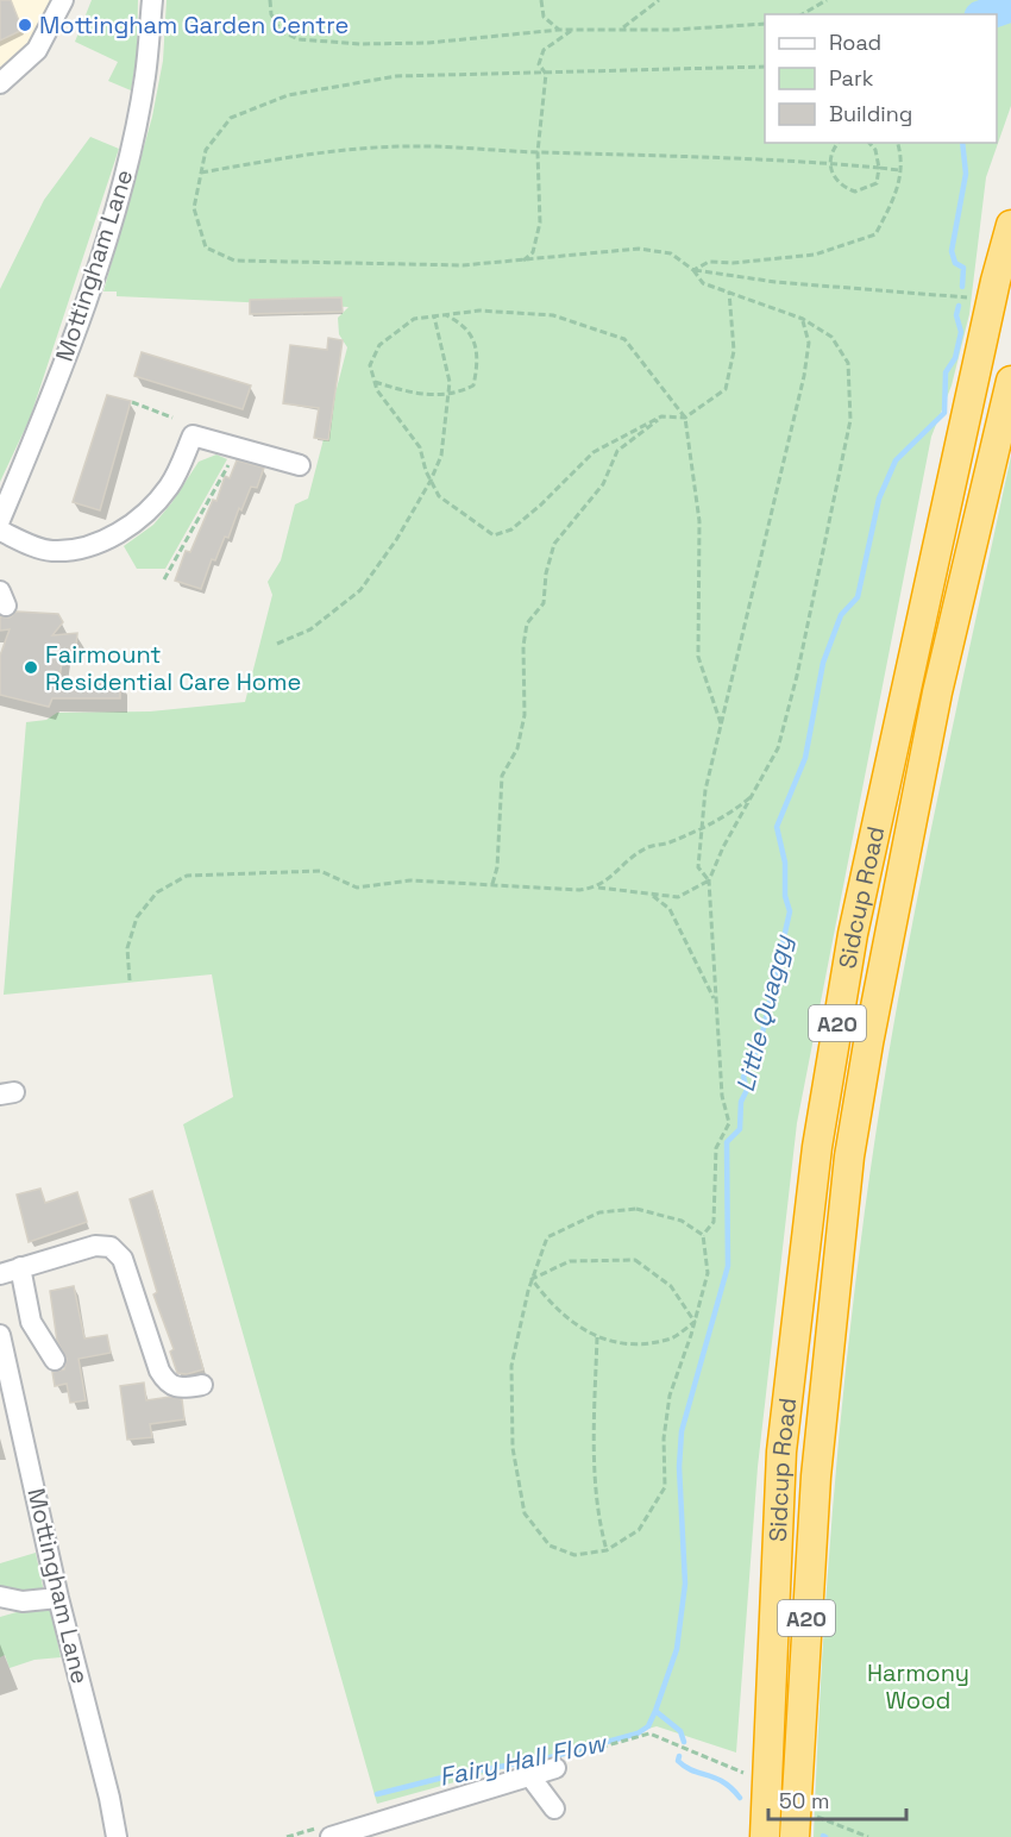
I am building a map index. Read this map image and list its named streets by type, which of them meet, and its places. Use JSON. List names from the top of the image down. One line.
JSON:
{"streets":{"highway":["Sidcup Road","A20"],"street":["Mottingham Lane"]},"water":["Little Quaggy","Fairy Hall Flow"],"parks":["Harmony Wood"],"places":["Mottingham Garden Centre","Fairmount Residential Care Home"],"legend":["Road","Park","Building"],"scale_bar":"50 m"}
